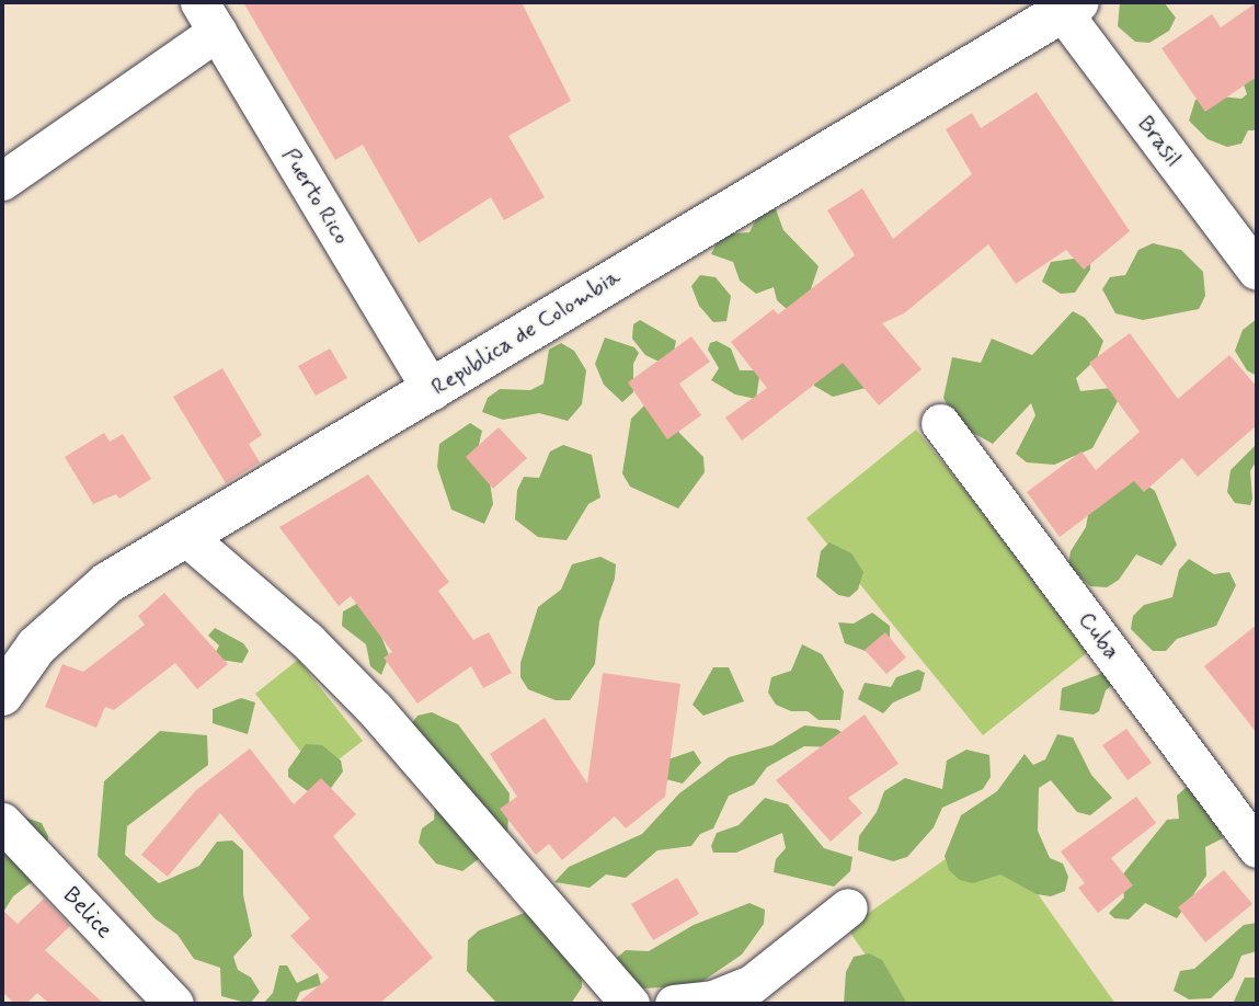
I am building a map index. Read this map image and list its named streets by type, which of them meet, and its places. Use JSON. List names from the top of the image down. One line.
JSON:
{"streets":{"street":["Brasil","Puerto Rico","Republica de Colombia","Cuba","Belice"]},"crossings":[["Brasil","Republica de Colombia"],["Puerto Rico","Republica de Colombia"]]}
